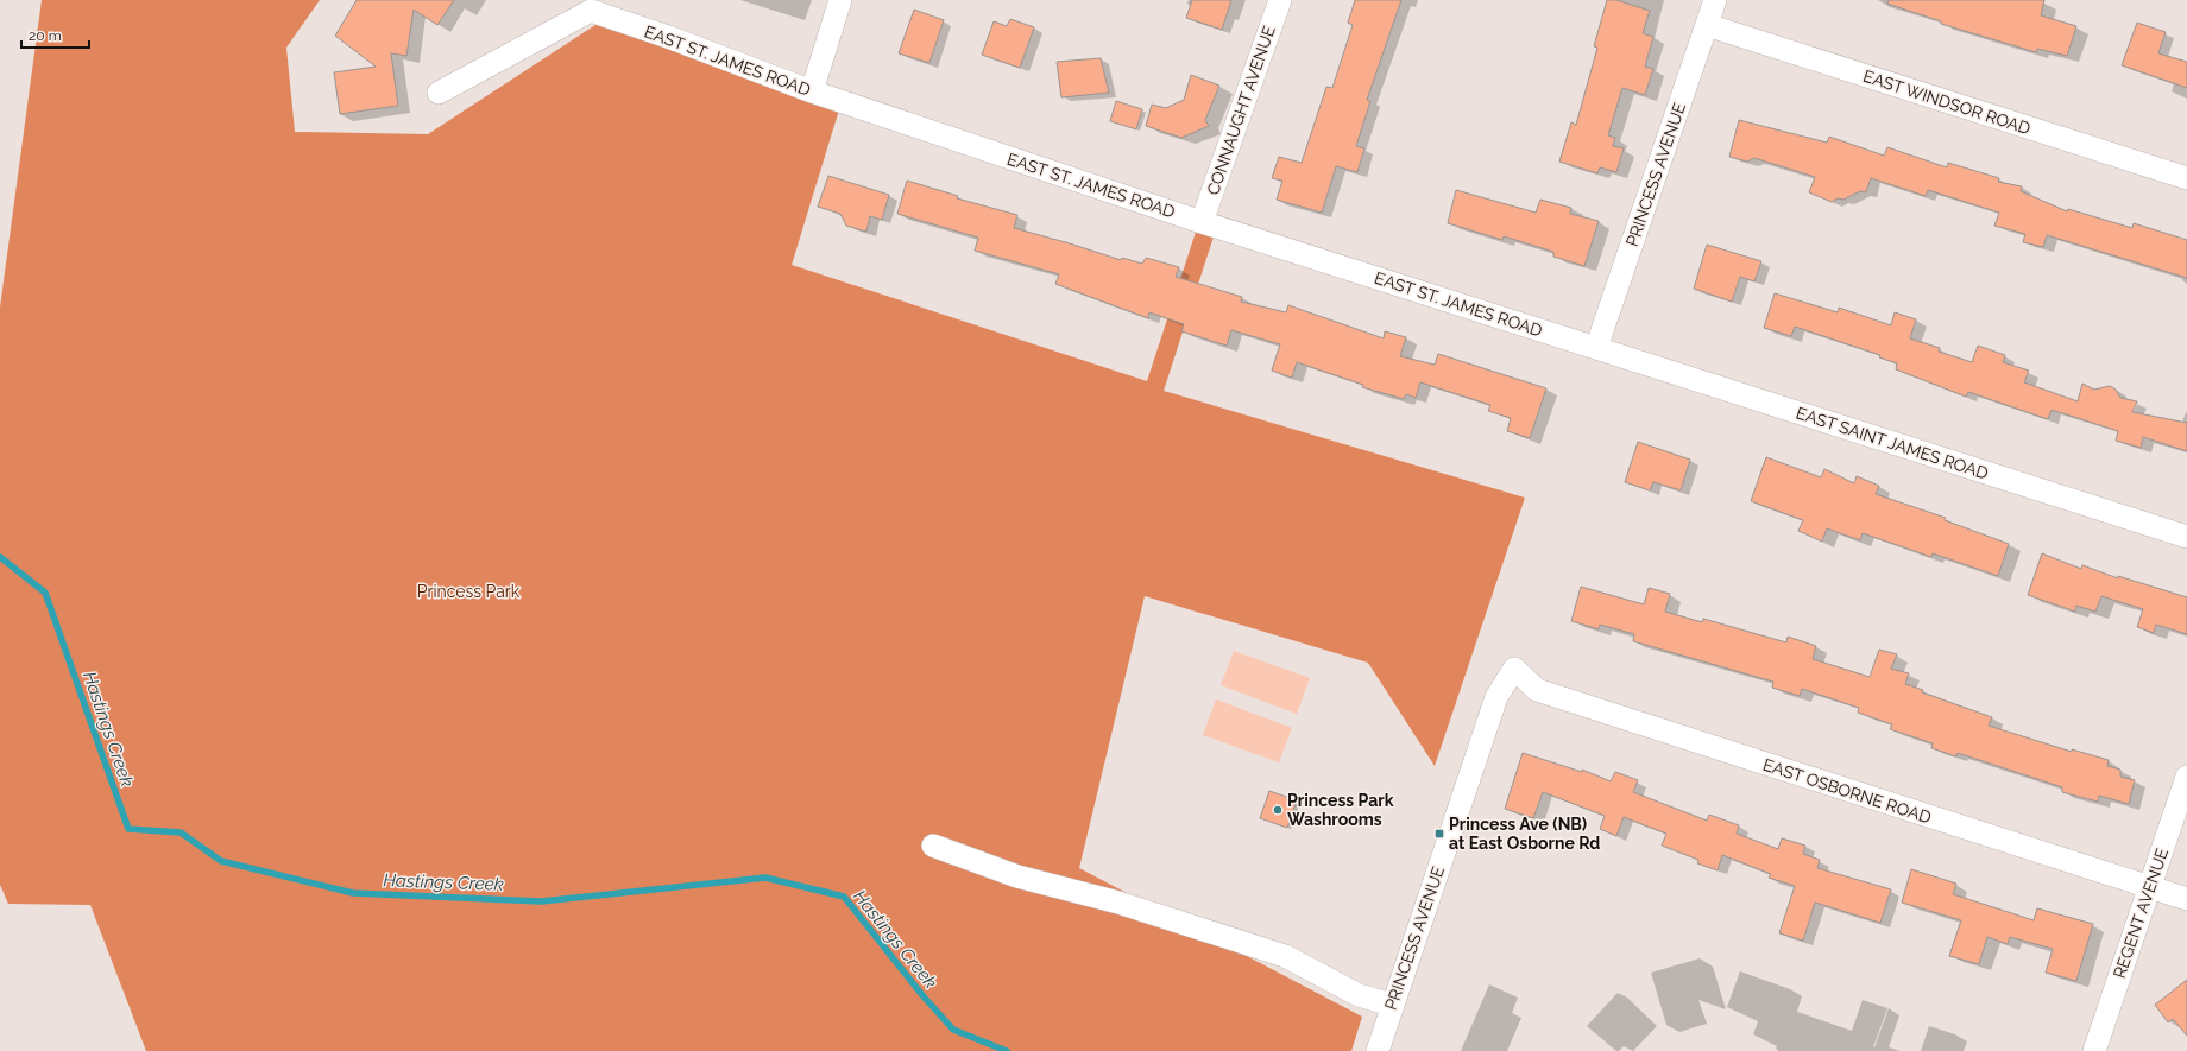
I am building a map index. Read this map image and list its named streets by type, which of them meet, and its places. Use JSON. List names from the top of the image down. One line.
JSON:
{"streets":{"street":["EAST ST. JAMES ROAD","EAST WINDSOR ROAD","CONNAUGHT AVENUE","PRINCESS AVENUE","EAST SAINT JAMES ROAD","EAST OSBORNE ROAD","REGENT AVENUE"]},"crossings":[["EAST ST. JAMES ROAD","CONNAUGHT AVENUE"],["EAST ST. JAMES ROAD","PRINCESS AVENUE"],["EAST ST. JAMES ROAD","EAST SAINT JAMES ROAD"],["EAST WINDSOR ROAD","PRINCESS AVENUE"],["PRINCESS AVENUE","EAST SAINT JAMES ROAD"],["PRINCESS AVENUE","EAST OSBORNE ROAD"],["EAST OSBORNE ROAD","REGENT AVENUE"]],"water":["Hastings Creek"],"parks":["Princess Park"],"places":{"other":["Princess Park Washrooms"],"transit":["Princess Ave (NB) at East Osborne Rd"]},"scale_bar":"20 m"}
